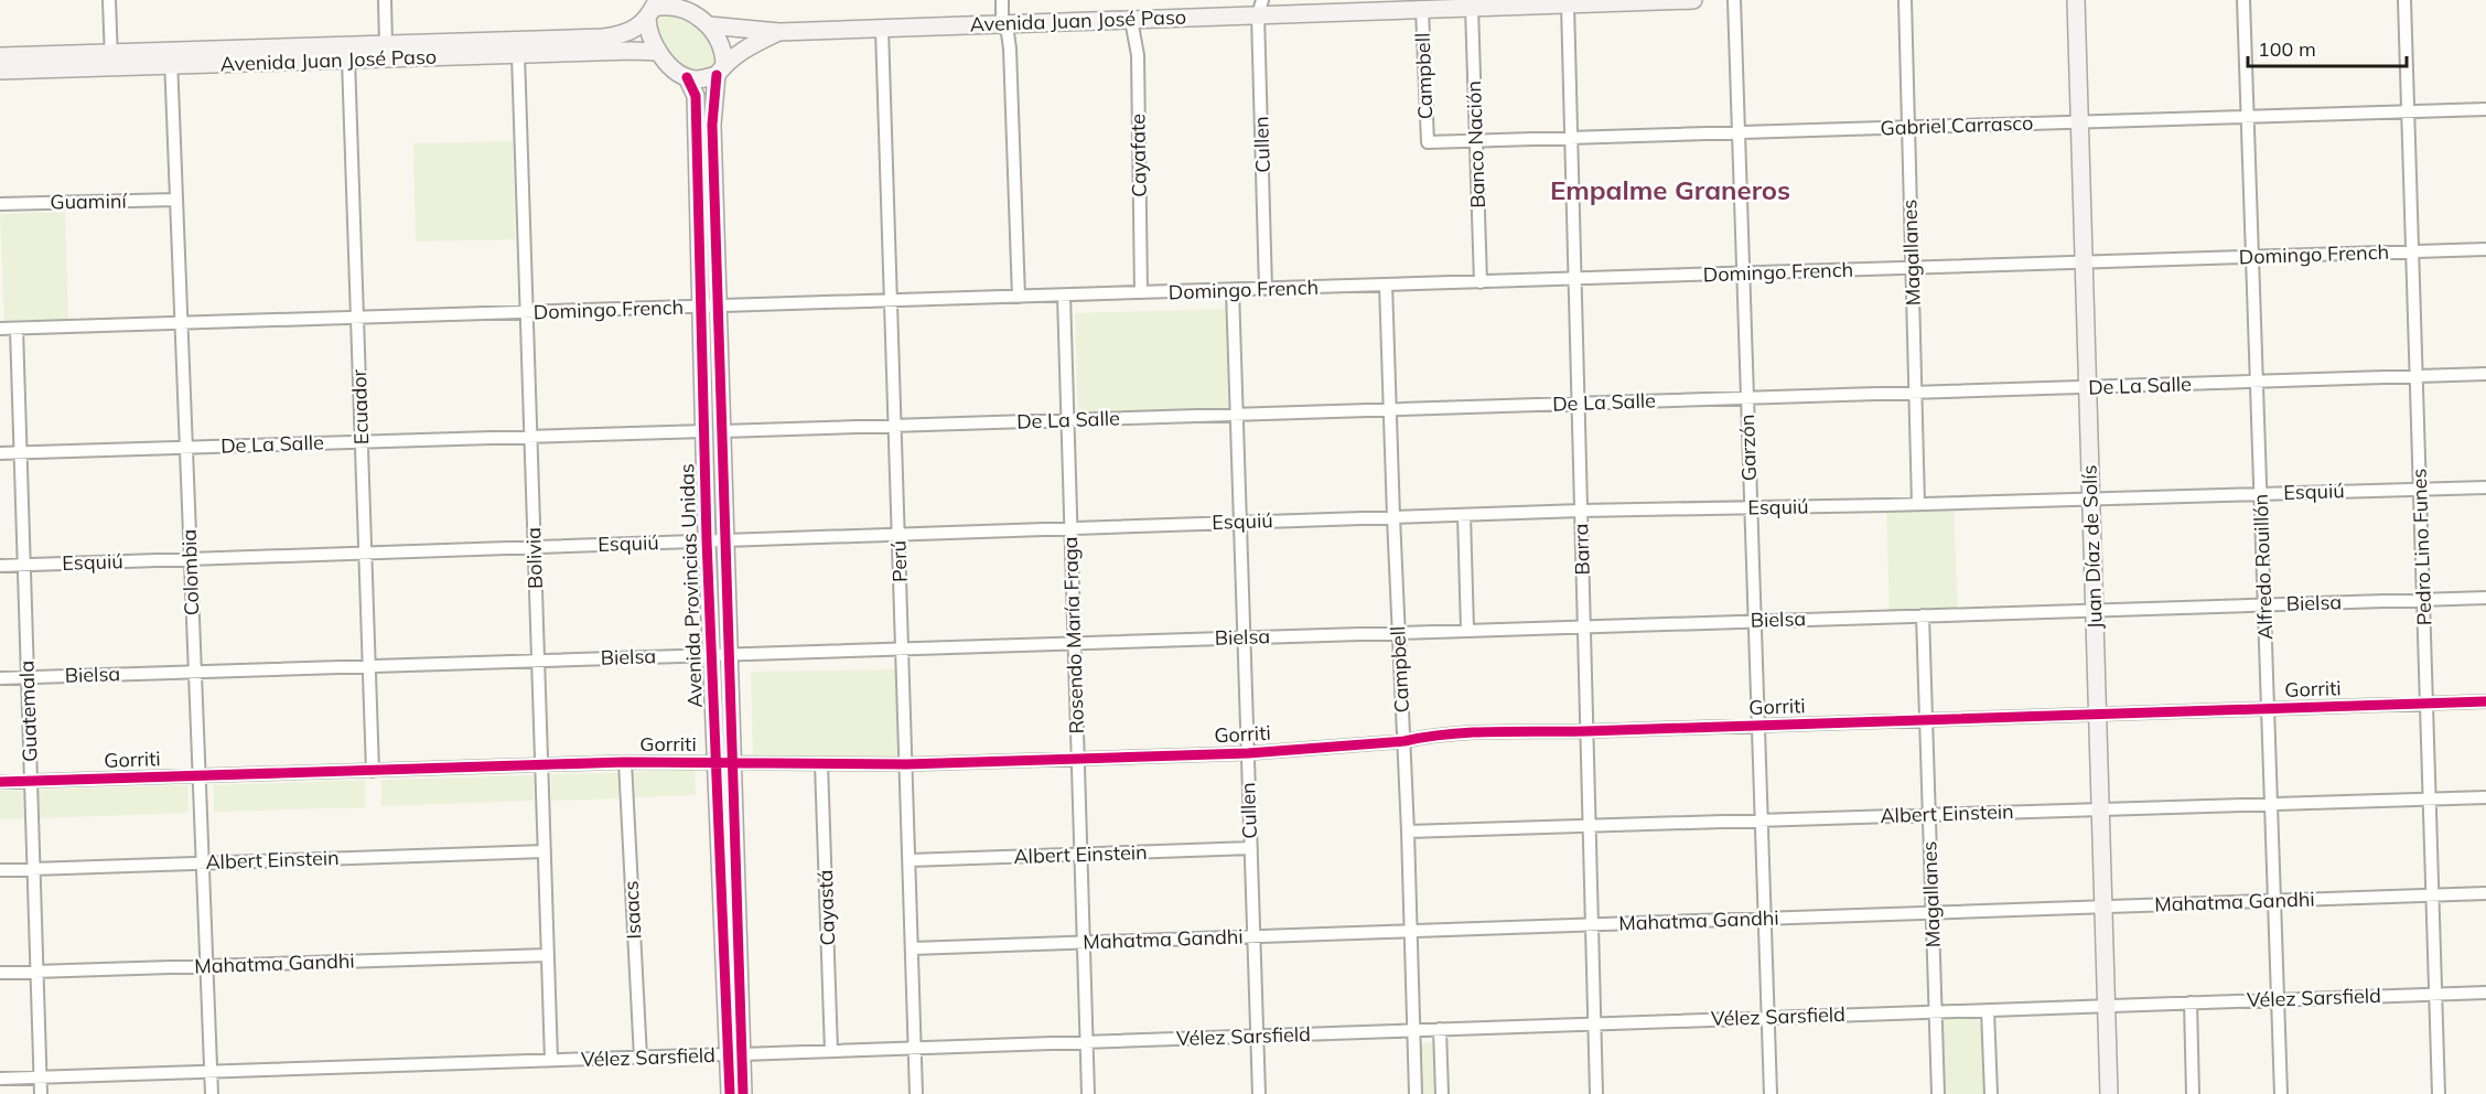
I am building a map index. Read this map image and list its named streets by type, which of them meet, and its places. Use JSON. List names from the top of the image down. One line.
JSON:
{"streets":{"main road":["Avenida Juan José Paso","Juan Díaz de Solís","Avenida Provincias Unidas"],"street":["Campbell","Gabriel Carrasco","Cullen","Banco Nación","Cayafate","Guaminí","Magallanes","Domingo French","De La Salle","Ecuador","Garzón","Esquiú","Pedro Lino Funes","Barra","Bolivia","Perú","Alfredo Rouillón","Colombia","Bielsa","Rosendo María Fraga","Gorriti","Guatemala","Albert Einstein","Mahatma Gandhi","Cayastá","Isaacs","Vélez Sarsfield"]},"crossings":[["Avenida Juan José Paso","Campbell"],["Avenida Juan José Paso","Cullen"],["Avenida Juan José Paso","Banco Nación"],["Avenida Juan José Paso","Cayafate"],["Avenida Juan José Paso","Ecuador"],["Avenida Juan José Paso","Barra"],["Avenida Juan José Paso","Bolivia"],["Avenida Juan José Paso","Perú"],["Avenida Juan José Paso","Colombia"],["Avenida Juan José Paso","Avenida Provincias Unidas"],["Campbell","Gabriel Carrasco"],["Campbell","Domingo French"],["Campbell","De La Salle"],["Campbell","Esquiú"],["Campbell","Bielsa"],["Campbell","Gorriti"],["Campbell","Albert Einstein"],["Campbell","Mahatma Gandhi"],["Campbell","Vélez Sarsfield"],["Gabriel Carrasco","Banco Nación"],["Gabriel Carrasco","Magallanes"],["Gabriel Carrasco","Garzón"],["Gabriel Carrasco","Juan Díaz de Solís"],["Gabriel Carrasco","Pedro Lino Funes"],["Gabriel Carrasco","Barra"],["Gabriel Carrasco","Alfredo Rouillón"],["Cullen","Domingo French"],["Cullen","De La Salle"],["Cullen","Esquiú"],["Cullen","Bielsa"],["Cullen","Gorriti"],["Cullen","Albert Einstein"],["Cullen","Mahatma Gandhi"],["Cullen","Vélez Sarsfield"],["Banco Nación","Domingo French"],["Cayafate","Domingo French"],["Guaminí","Colombia"],["Magallanes","Domingo French"],["Magallanes","De La Salle"],["Magallanes","Esquiú"],["Magallanes","Bielsa"],["Magallanes","Gorriti"],["Magallanes","Albert Einstein"],["Magallanes","Mahatma Gandhi"],["Magallanes","Vélez Sarsfield"],["Domingo French","Ecuador"],["Domingo French","Garzón"],["Domingo French","Juan Díaz de Solís"],["Domingo French","Pedro Lino Funes"],["Domingo French","Barra"],["Domingo French","Bolivia"],["Domingo French","Perú"],["Domingo French","Alfredo Rouillón"],["Domingo French","Colombia"],["Domingo French","Avenida Provincias Unidas"],["Domingo French","Rosendo María Fraga"],["Domingo French","Guatemala"],["De La Salle","Ecuador"],["De La Salle","Garzón"],["De La Salle","Juan Díaz de Solís"],["De La Salle","Pedro Lino Funes"],["De La Salle","Barra"],["De La Salle","Bolivia"],["De La Salle","Perú"],["De La Salle","Alfredo Rouillón"],["De La Salle","Colombia"],["De La Salle","Avenida Provincias Unidas"],["De La Salle","Rosendo María Fraga"],["De La Salle","Guatemala"],["Ecuador","Esquiú"],["Ecuador","Bielsa"],["Ecuador","Gorriti"],["Garzón","Esquiú"],["Garzón","Bielsa"],["Garzón","Gorriti"],["Garzón","Albert Einstein"],["Garzón","Mahatma Gandhi"],["Garzón","Vélez Sarsfield"],["Esquiú","Juan Díaz de Solís"],["Esquiú","Pedro Lino Funes"],["Esquiú","Barra"],["Esquiú","Bolivia"],["Esquiú","Perú"],["Esquiú","Alfredo Rouillón"],["Esquiú","Colombia"],["Esquiú","Avenida Provincias Unidas"],["Esquiú","Rosendo María Fraga"],["Esquiú","Guatemala"],["Juan Díaz de Solís","Bielsa"],["Juan Díaz de Solís","Gorriti"],["Juan Díaz de Solís","Albert Einstein"],["Juan Díaz de Solís","Mahatma Gandhi"],["Juan Díaz de Solís","Vélez Sarsfield"],["Pedro Lino Funes","Bielsa"],["Pedro Lino Funes","Gorriti"],["Pedro Lino Funes","Albert Einstein"],["Pedro Lino Funes","Mahatma Gandhi"],["Pedro Lino Funes","Vélez Sarsfield"],["Barra","Bielsa"],["Barra","Gorriti"],["Barra","Albert Einstein"],["Barra","Mahatma Gandhi"],["Barra","Vélez Sarsfield"],["Bolivia","Bielsa"],["Bolivia","Gorriti"],["Bolivia","Albert Einstein"],["Bolivia","Mahatma Gandhi"],["Bolivia","Vélez Sarsfield"],["Perú","Bielsa"],["Perú","Gorriti"],["Perú","Albert Einstein"],["Perú","Mahatma Gandhi"],["Perú","Vélez Sarsfield"],["Alfredo Rouillón","Bielsa"],["Alfredo Rouillón","Gorriti"],["Alfredo Rouillón","Albert Einstein"],["Alfredo Rouillón","Mahatma Gandhi"],["Alfredo Rouillón","Vélez Sarsfield"],["Colombia","Bielsa"],["Colombia","Gorriti"],["Colombia","Albert Einstein"],["Colombia","Mahatma Gandhi"],["Colombia","Vélez Sarsfield"],["Avenida Provincias Unidas","Bielsa"],["Avenida Provincias Unidas","Gorriti"],["Avenida Provincias Unidas","Vélez Sarsfield"],["Bielsa","Rosendo María Fraga"],["Bielsa","Guatemala"],["Rosendo María Fraga","Gorriti"],["Rosendo María Fraga","Albert Einstein"],["Rosendo María Fraga","Mahatma Gandhi"],["Rosendo María Fraga","Vélez Sarsfield"],["Gorriti","Guatemala"],["Gorriti","Cayastá"],["Gorriti","Isaacs"],["Guatemala","Albert Einstein"],["Guatemala","Mahatma Gandhi"],["Guatemala","Vélez Sarsfield"],["Cayastá","Vélez Sarsfield"],["Isaacs","Vélez Sarsfield"]],"districts":["Empalme Graneros"],"scale_bar":"100 m"}
